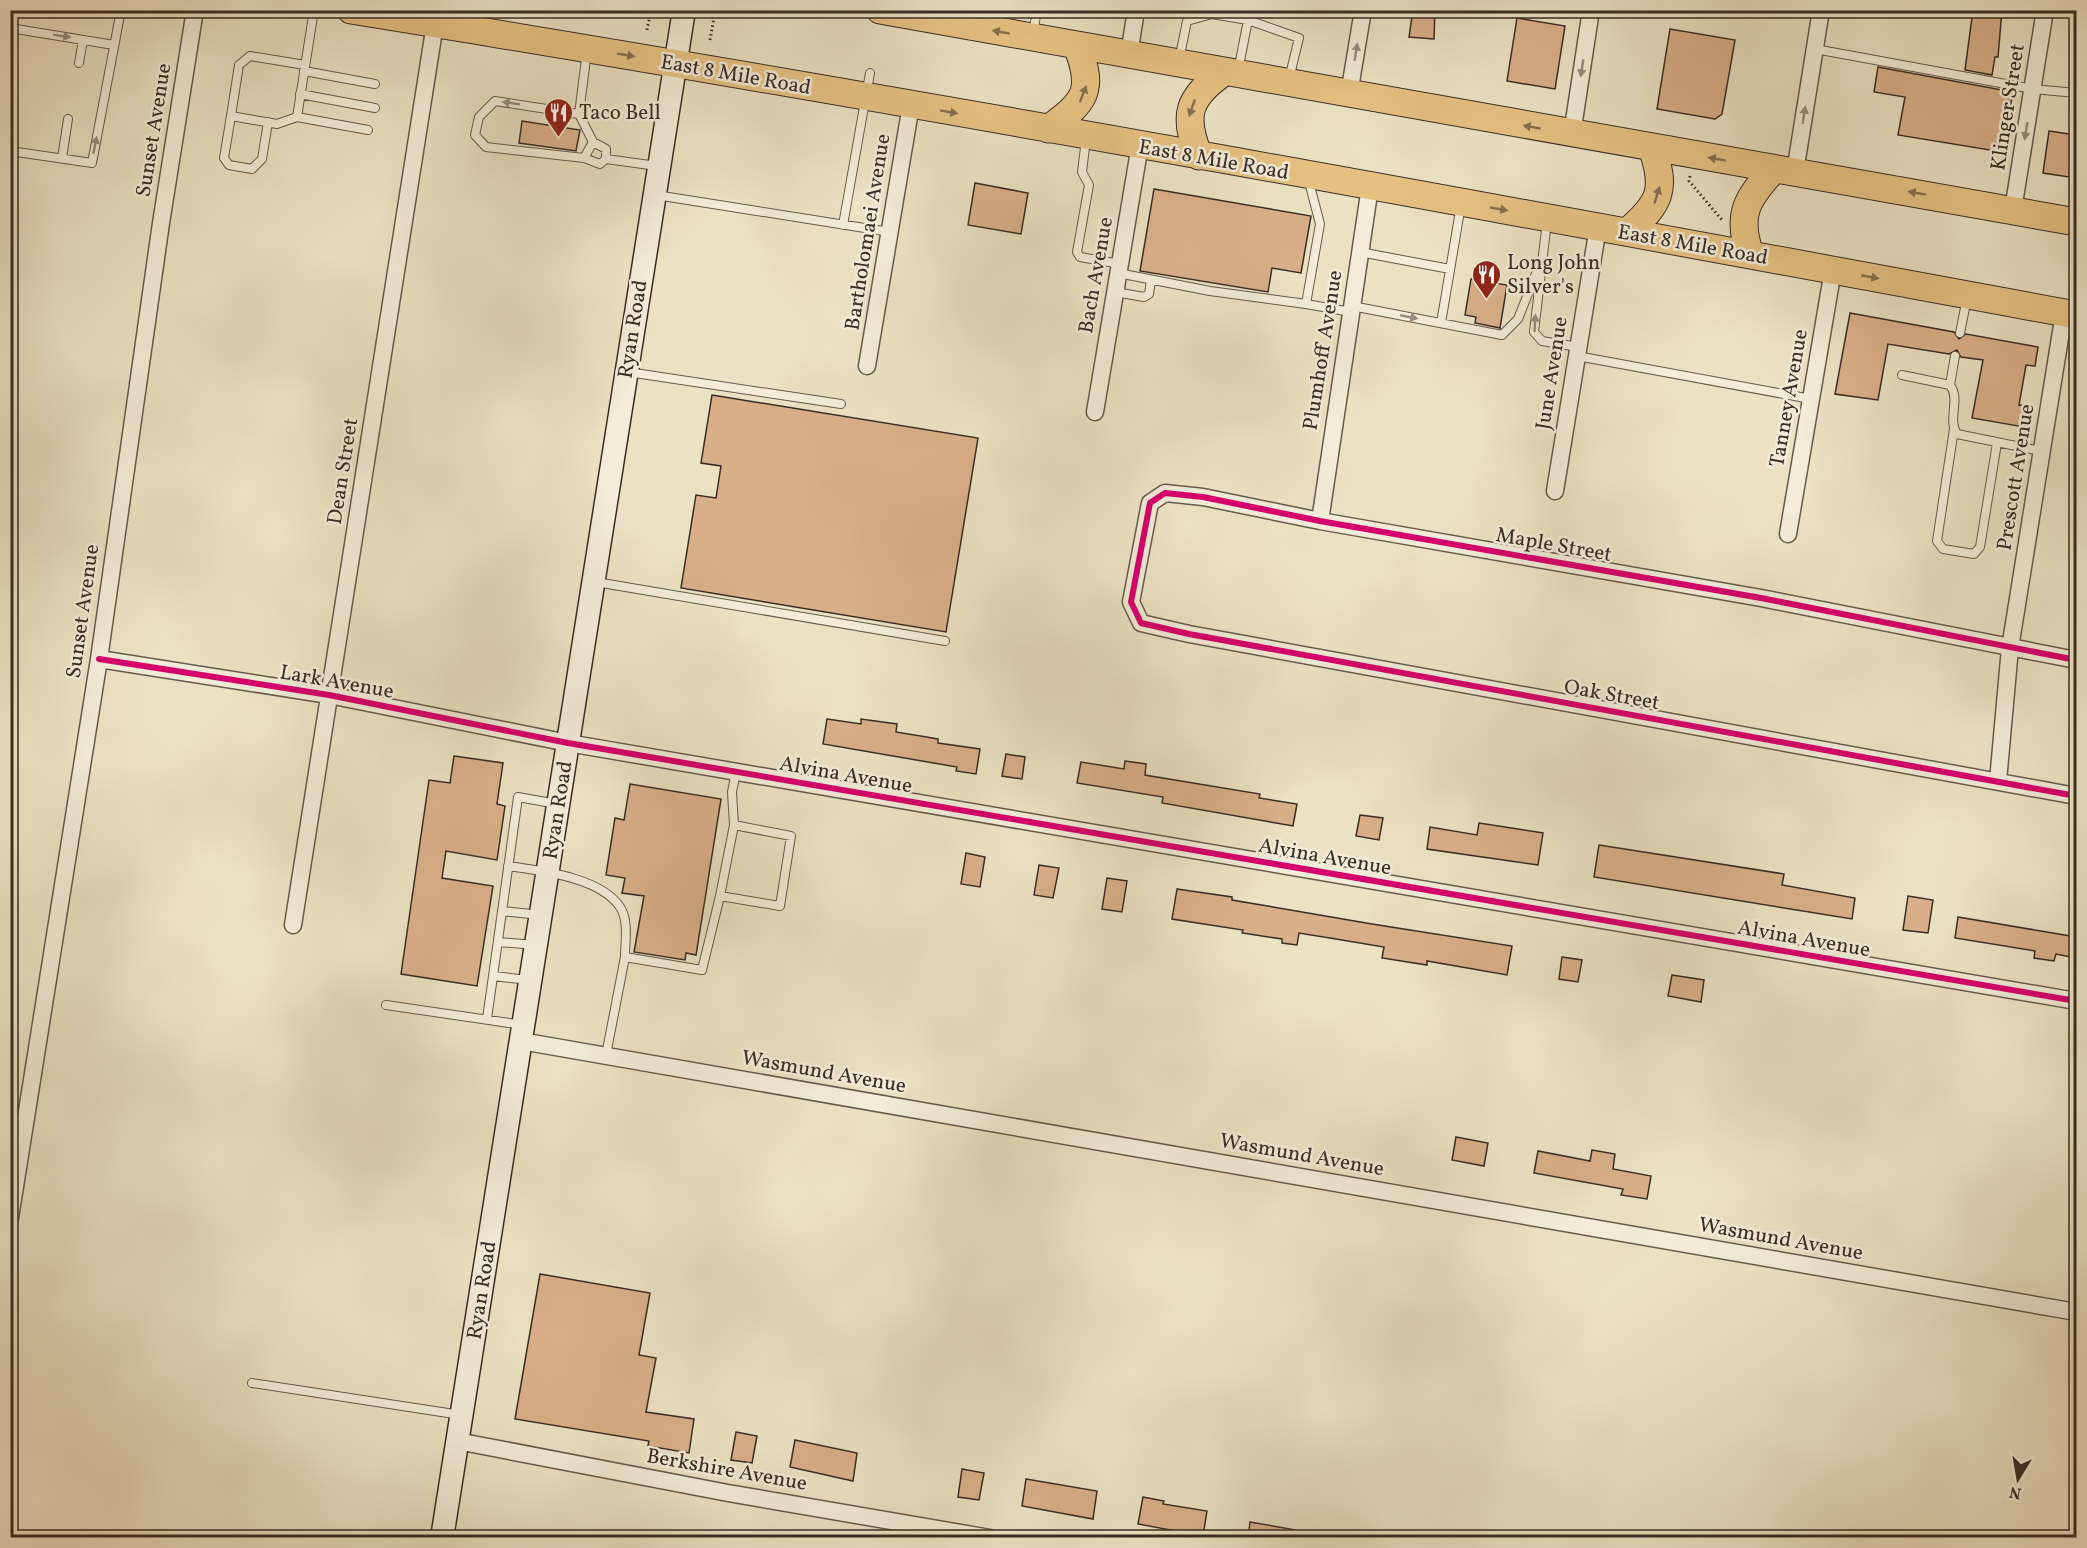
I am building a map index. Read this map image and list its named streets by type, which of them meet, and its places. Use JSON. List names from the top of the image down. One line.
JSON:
{"streets":{"highway":["East 8 Mile Road"],"main road":["Ryan Road"],"street":["Klinger Street","Sunset Avenue","Bartholomaei Avenue","Bach Avenue","Plumhoff Avenue","June Avenue","Tanney Avenue","Dean Street","Prescott Avenue","Maple Street","Lark Avenue","Oak Street","Alvina Avenue","Wasmund Avenue","Berkshire Avenue"]},"crossings":[["East 8 Mile Road","Bartholomaei Avenue"],["East 8 Mile Road","Bach Avenue"],["East 8 Mile Road","Ryan Road"],["East 8 Mile Road","Plumhoff Avenue"],["East 8 Mile Road","June Avenue"],["East 8 Mile Road","Tanney Avenue"],["East 8 Mile Road","Dean Street"],["East 8 Mile Road","Prescott Avenue"],["Sunset Avenue","Lark Avenue"],["Ryan Road","Lark Avenue"],["Ryan Road","Alvina Avenue"],["Ryan Road","Wasmund Avenue"],["Ryan Road","Berkshire Avenue"],["Plumhoff Avenue","Maple Street"],["Dean Street","Lark Avenue"],["Prescott Avenue","Maple Street"],["Prescott Avenue","Oak Street"],["Maple Street","Oak Street"],["Lark Avenue","Alvina Avenue"]],"one_way":["Klinger Street"],"places":{"restaurant":["Taco Bell","Long John Silver's"]},"north":"bottom"}
